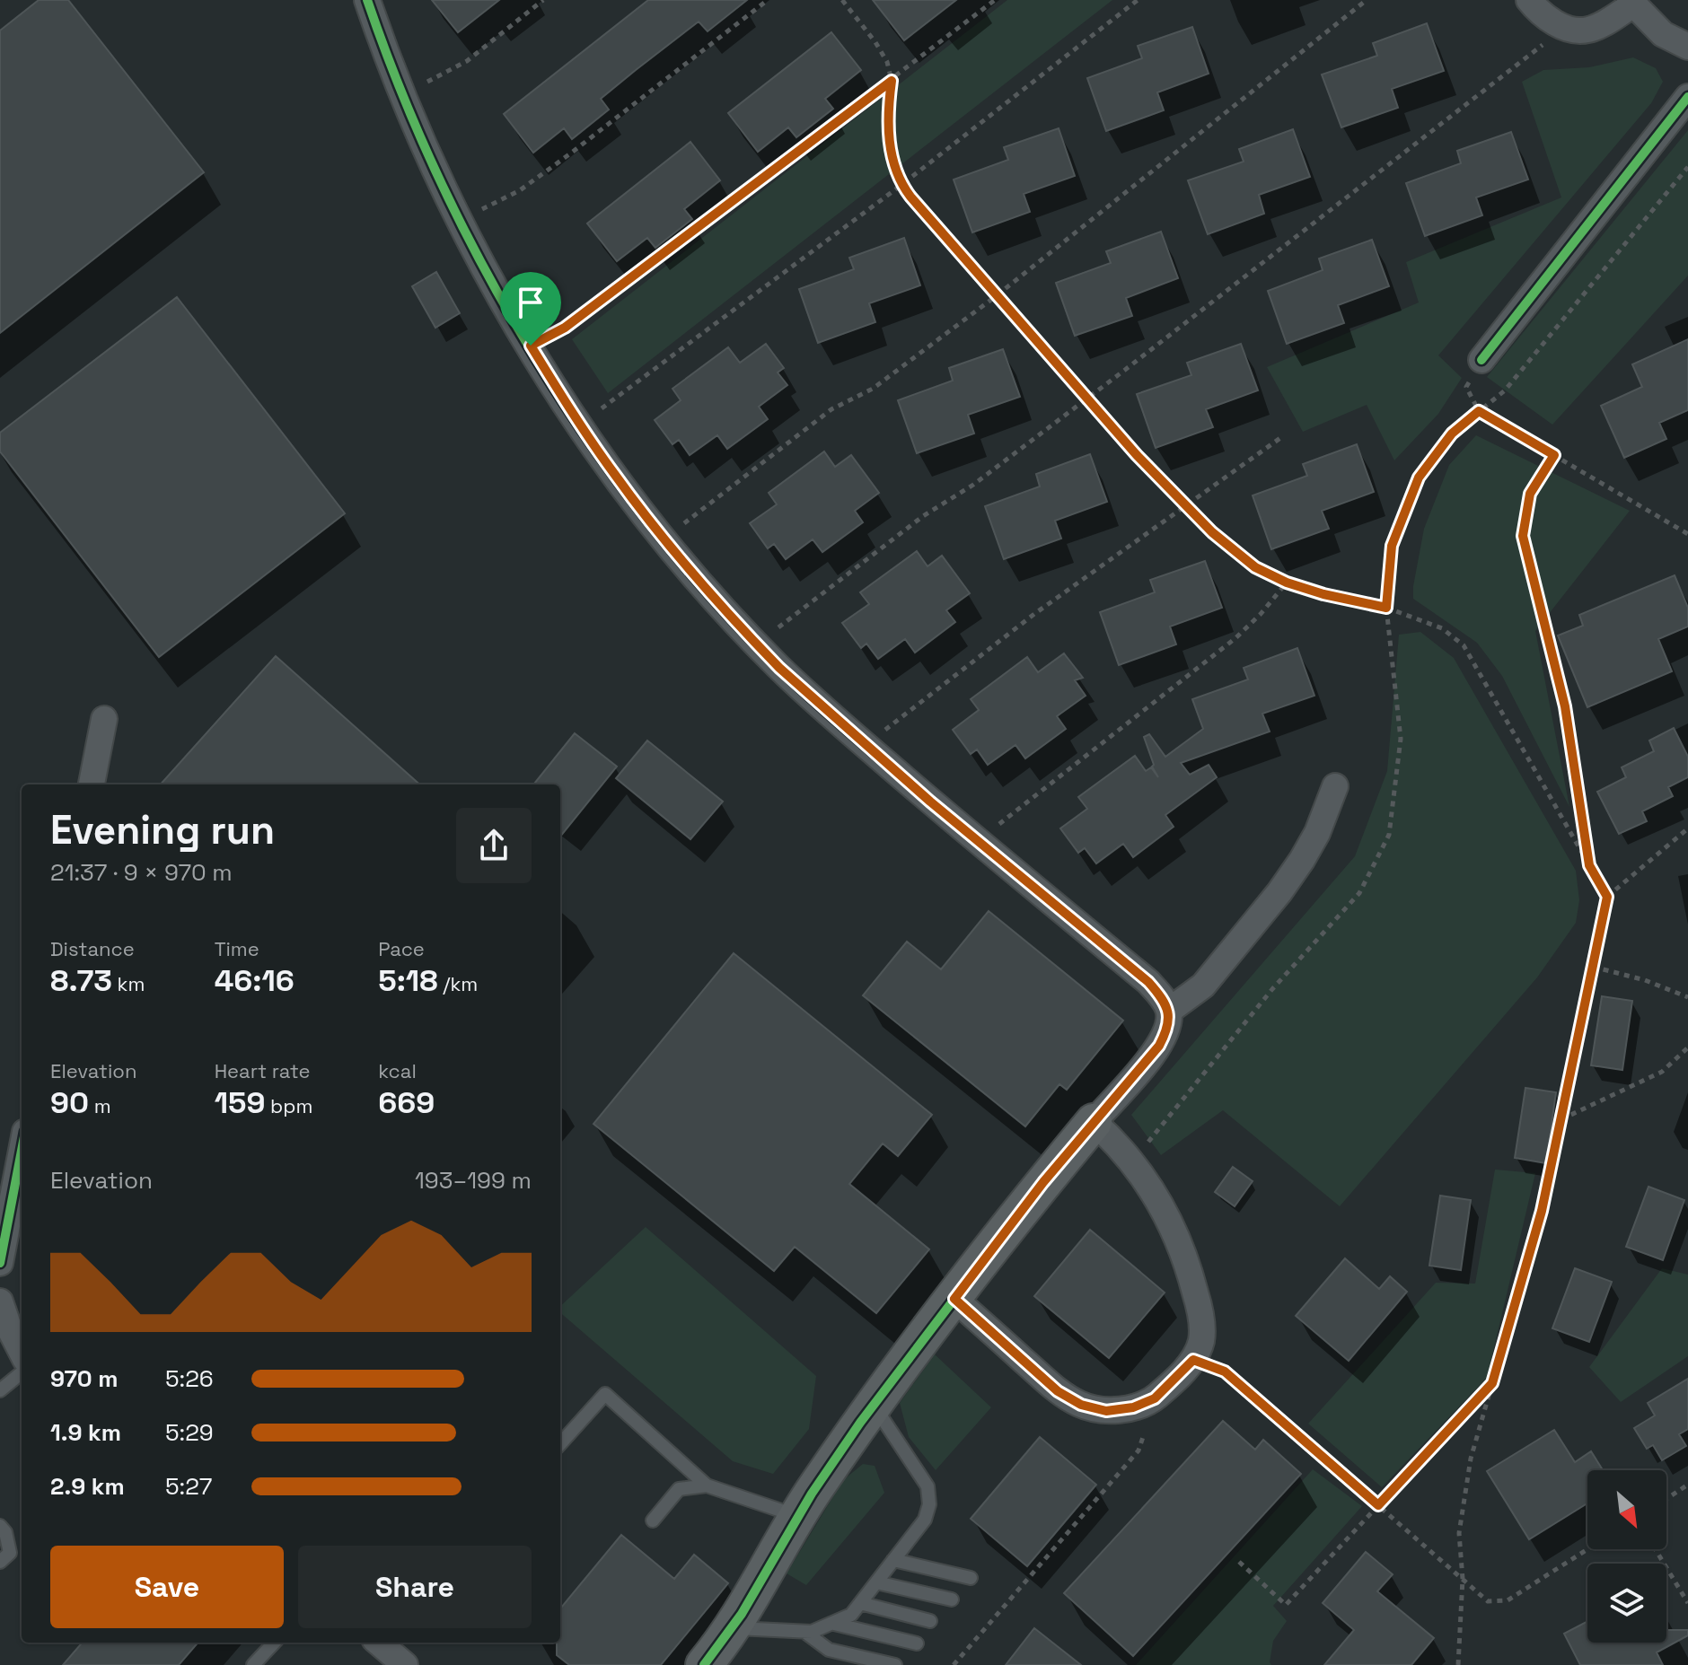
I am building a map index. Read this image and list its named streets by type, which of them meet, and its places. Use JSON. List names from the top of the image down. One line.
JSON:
{"north":"bottom right","page":{"heading":["Evening run","21:37 · 9 × 970 m"],"stats":[["Distance","8.73 km"],["Time","46:16"],["Pace","5:18 /km"],["Elevation","90 m"],["Heart rate","159 bpm"],["kcal","669"]],"chart":["Elevation","193–199 m"],"list":[{"name":"970 m","note":"5:26"},{"name":"1.9 km","note":"5:29"},{"name":"2.9 km","note":"5:27"}],"buttons":["Save","Share"]}}
